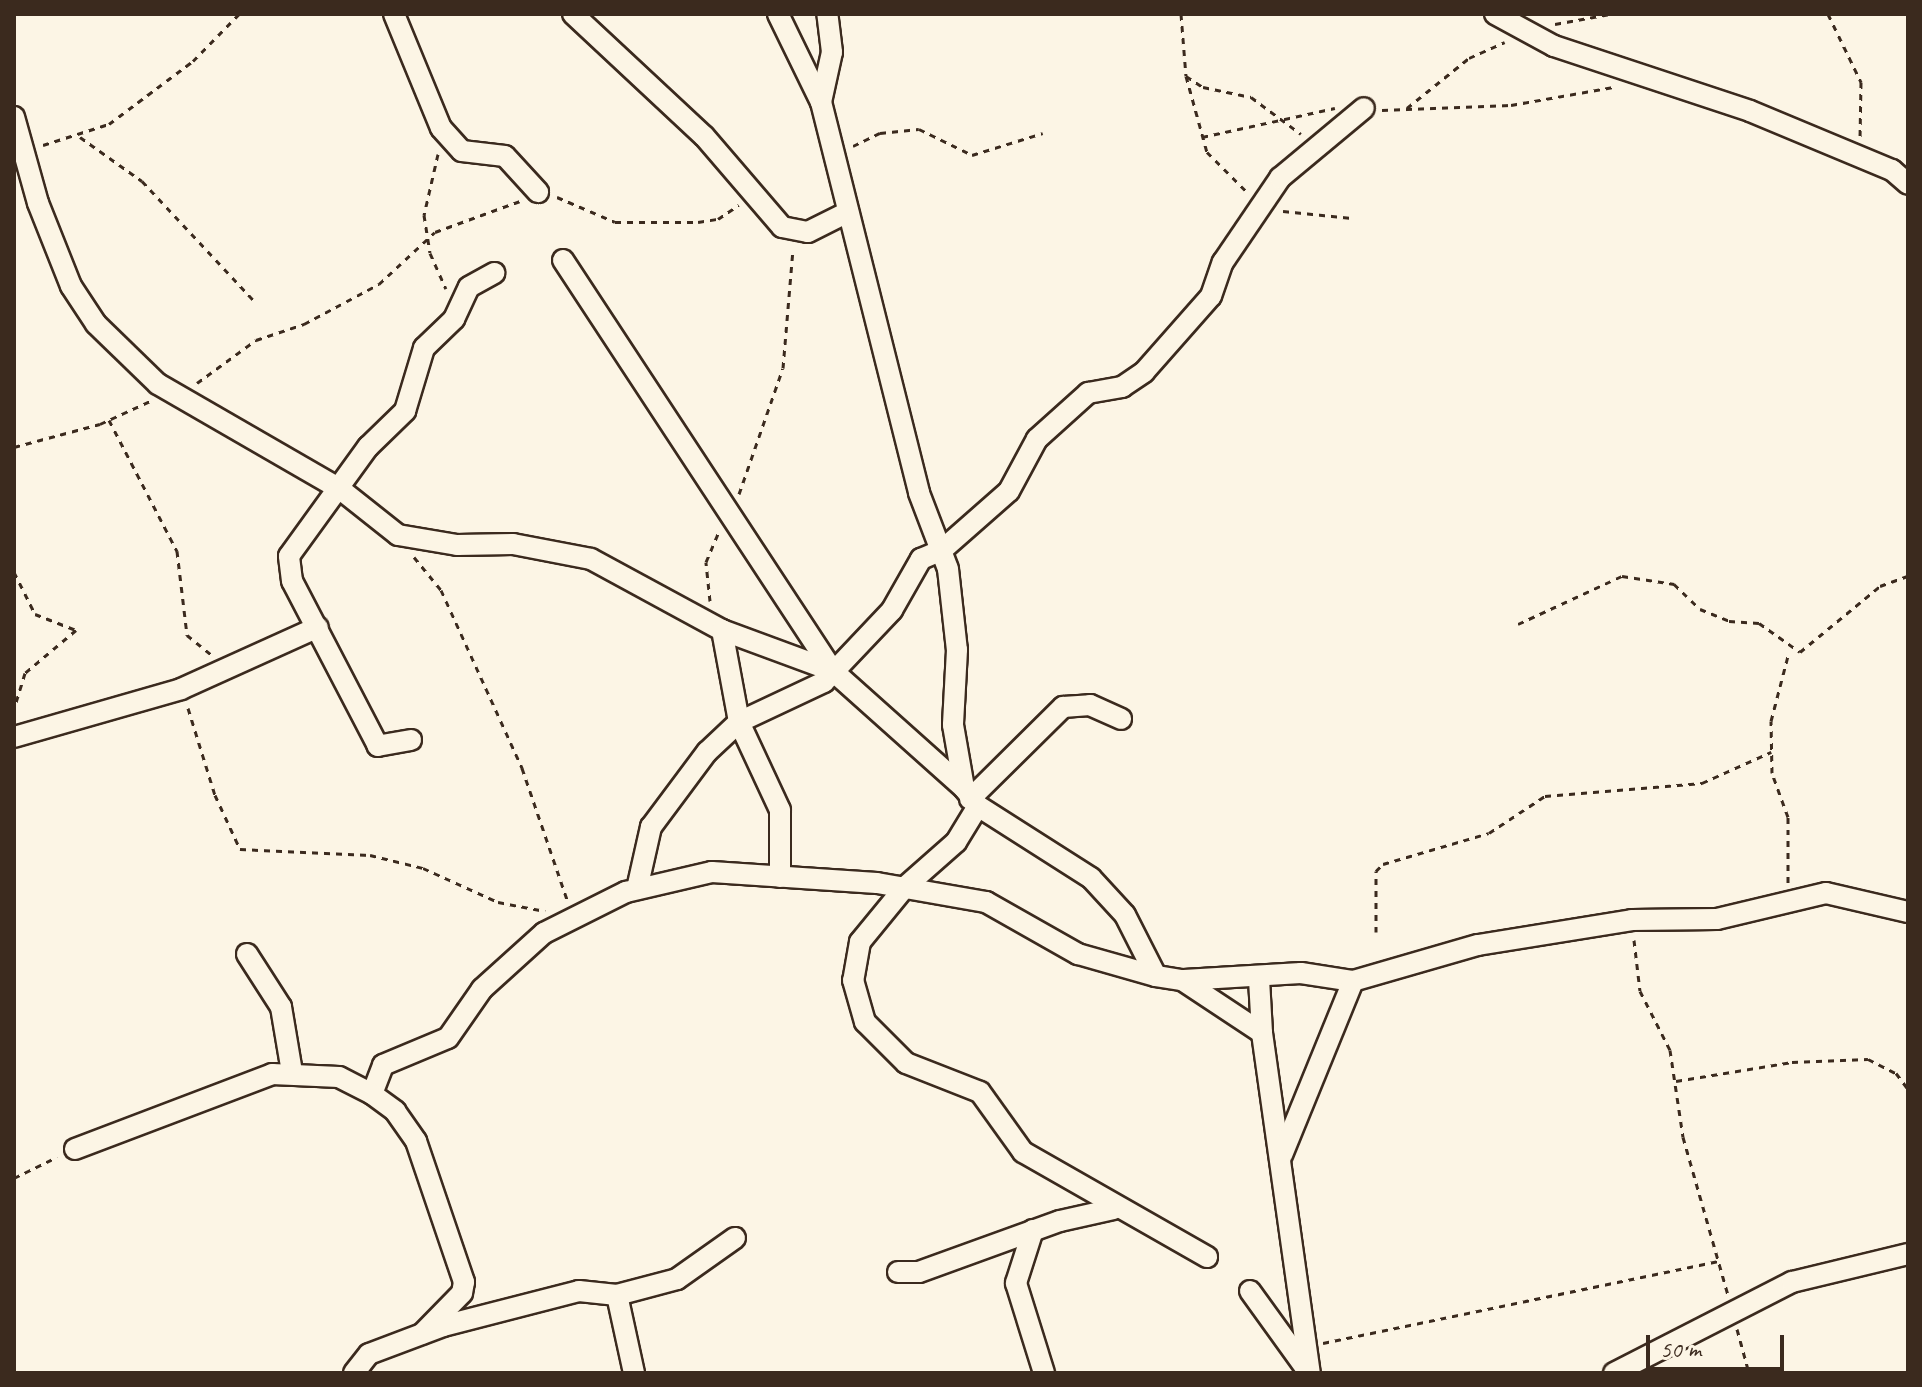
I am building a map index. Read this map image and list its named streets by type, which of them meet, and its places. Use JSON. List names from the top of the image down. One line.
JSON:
{"scale_bar":"50 m"}
